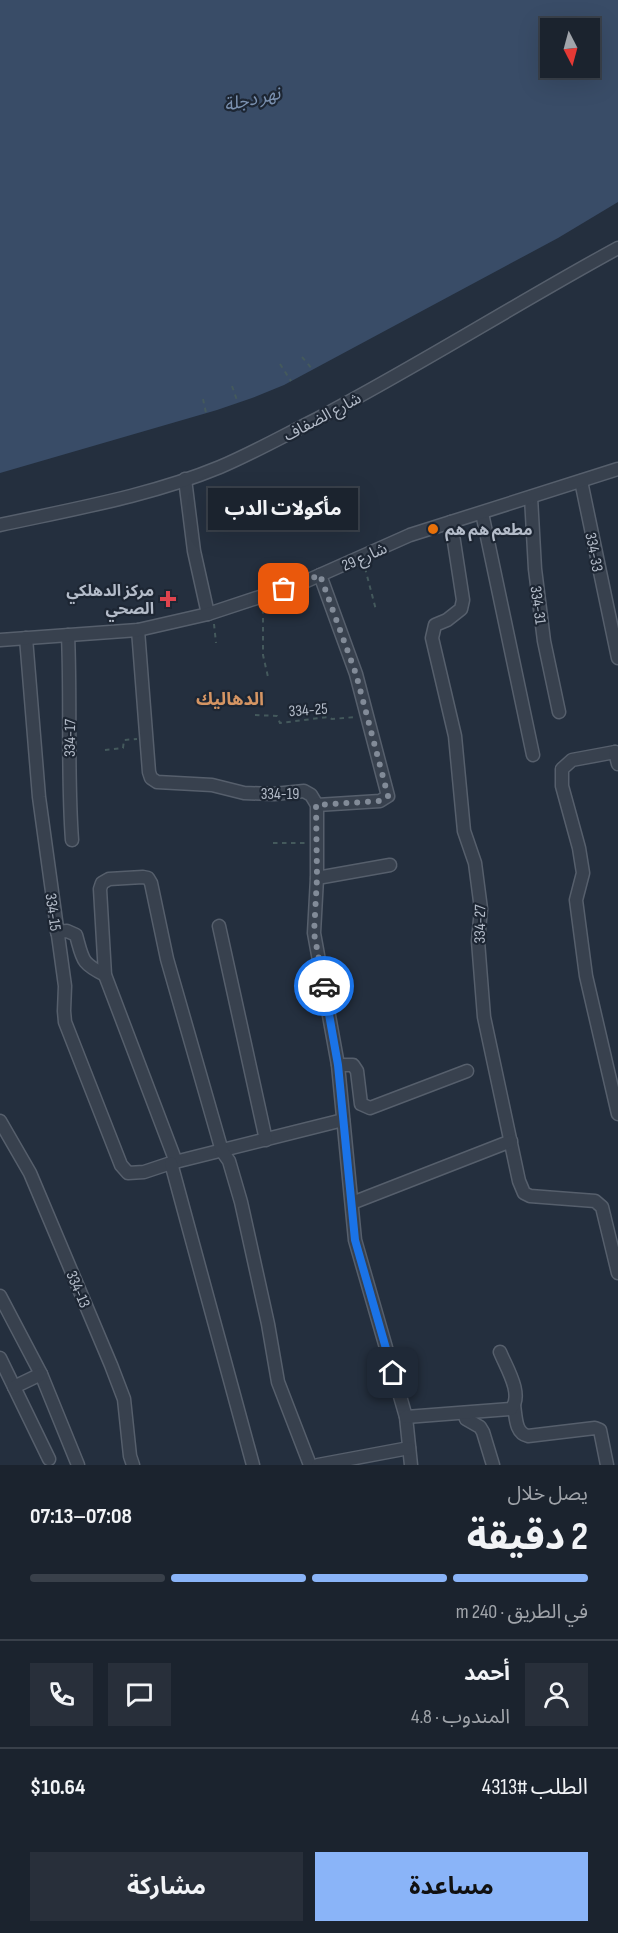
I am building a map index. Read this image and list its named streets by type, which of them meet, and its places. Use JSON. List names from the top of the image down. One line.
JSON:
{"streets":{"street":["شارع الضفاف","334-33","شارع 29","334-31","334-17","334-19","334-15","334-27","334-13"],"path":["334-25"]},"crossings":[["334-33","شارع 29"],["شارع 29","334-31"],["شارع 29","334-17"],["شارع 29","334-19"],["شارع 29","334-15"],["شارع 29","334-27"]],"districts":["الدهاليك"],"water":["نهر دجلة"],"places":{"other":["مطعم هم هم","مأكولات الدب"],"health":["مركز الدهلكي الصحي"]},"north":"bottom","page":{"bubble":"مأكولات الدب","heading":["2 دقيقة","يصل خلال","07:08–07:13"],"panel":["أحمد","المندوب · 4.8","الطلب #4313","$10.64"],"bar":"في الطريق · 240 m","buttons":["مساعدة","مشاركة"]}}
